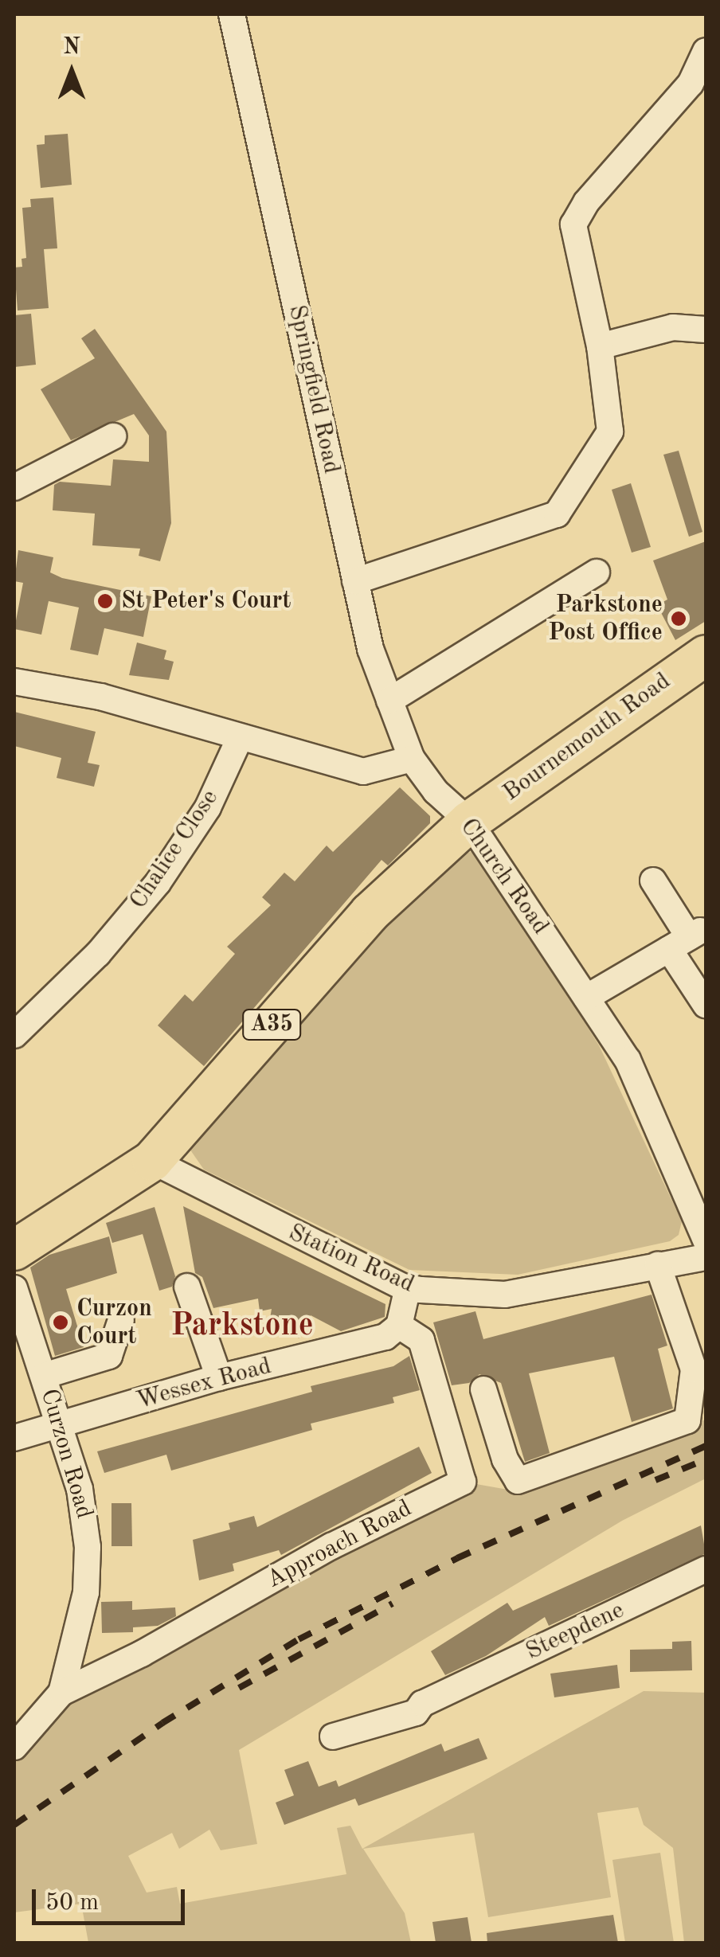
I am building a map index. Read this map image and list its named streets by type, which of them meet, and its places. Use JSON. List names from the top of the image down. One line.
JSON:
{"streets":{"highway":["Bournemouth Road","A35"],"street":["Springfield Road","Chalice Close","Church Road","Station Road","Wessex Road","Curzon Road","Approach Road","Steepdene"]},"crossings":[["Springfield Road","Church Road"],["Bournemouth Road","Church Road"],["Bournemouth Road","A35"],["Church Road","A35"],["A35","Station Road"],["Wessex Road","Curzon Road"],["Wessex Road","Approach Road"],["Curzon Road","Approach Road"]],"districts":["Parkstone"],"places":["St Peter's Court","Parkstone Post Office","Curzon Court"],"scale_bar":"50 m","north":"top"}
